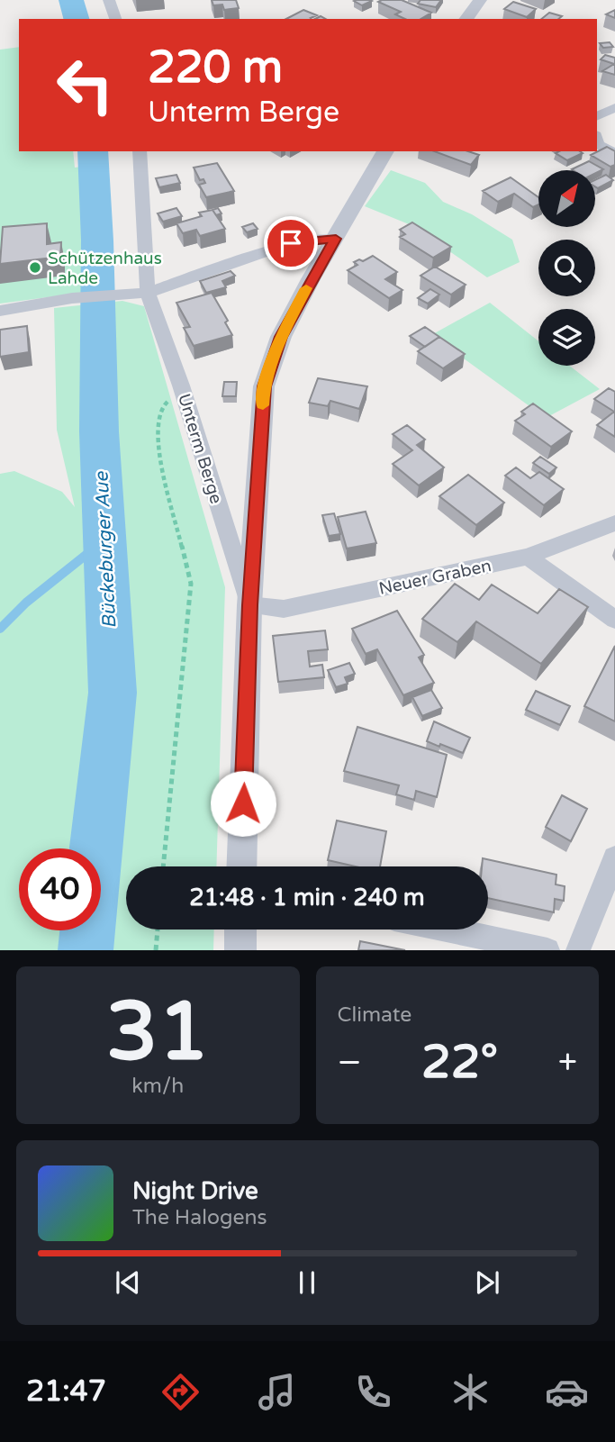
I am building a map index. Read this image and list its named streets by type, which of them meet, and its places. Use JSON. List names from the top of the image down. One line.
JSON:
{"streets":{"street":["Unterm Berge","Neuer Graben"]},"crossings":[["Unterm Berge","Neuer Graben"]],"water":["Bückeburger Aue"],"places":["Schützenhaus Lahde"],"north":"top right","page":{"turn":["220 m","Unterm Berge"],"limit":"40","trip":"21:48 · 1 min · 240 m","tile":[["31","km/h"],"Climate"],"heat":["−","22°","+"],"song":["Night Drive","The Halogens"],"tabs":"21:47"}}
